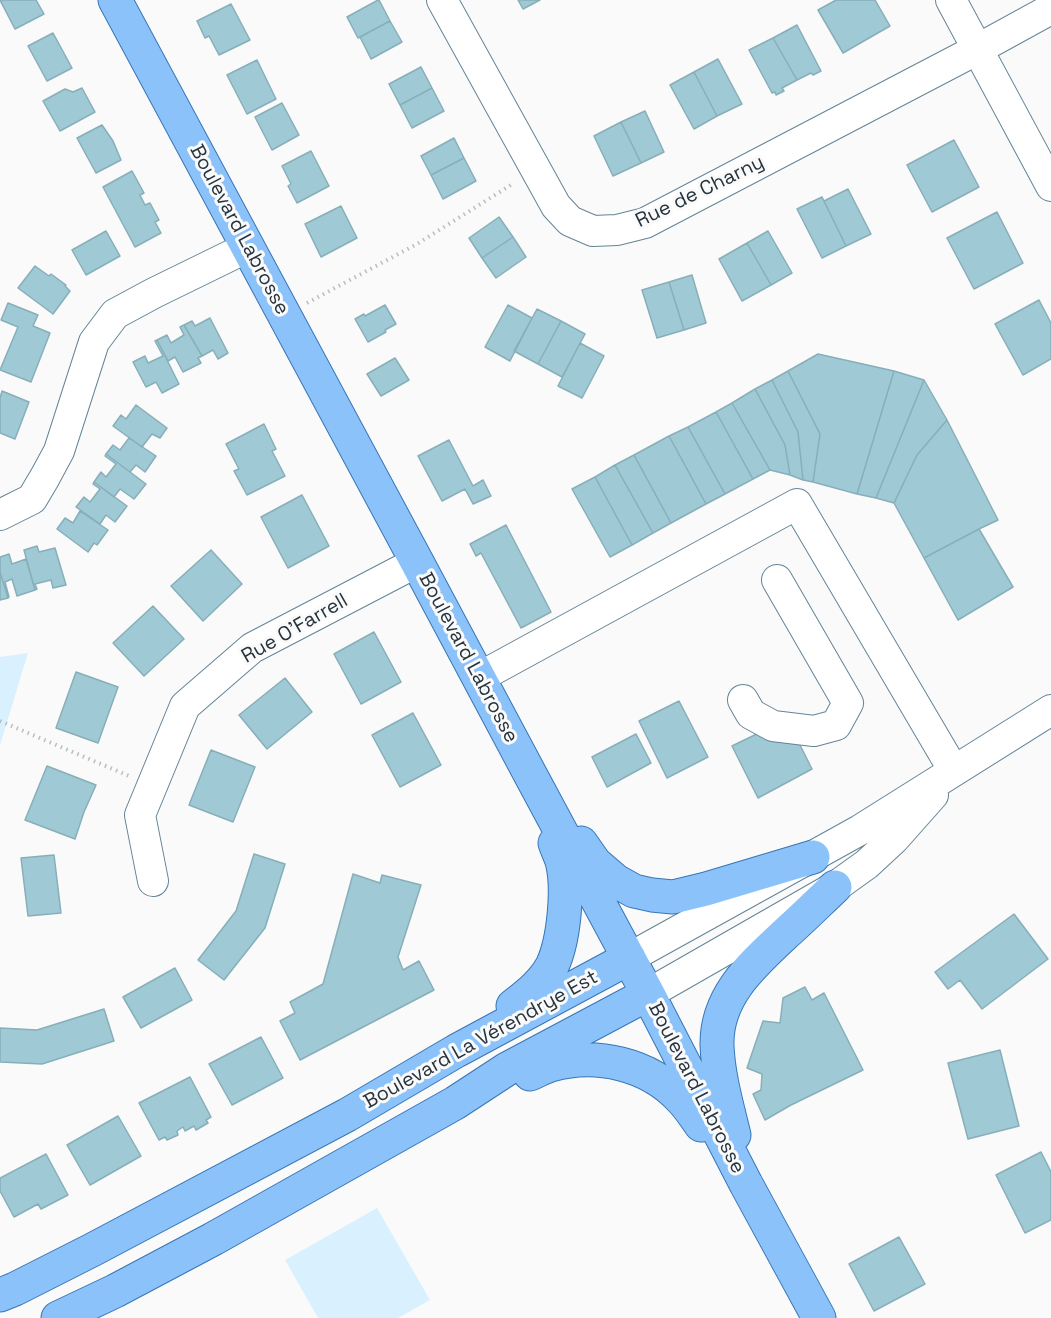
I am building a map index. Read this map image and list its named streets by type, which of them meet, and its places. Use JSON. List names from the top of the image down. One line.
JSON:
{"streets":{"main road":["Boulevard Labrosse","Boulevard La Vérendrye Est"],"street":["Rue de Charny","Rue O'Farrell"]},"crossings":[["Boulevard Labrosse","Rue O'Farrell"],["Boulevard Labrosse","Boulevard La Vérendrye Est"]]}
